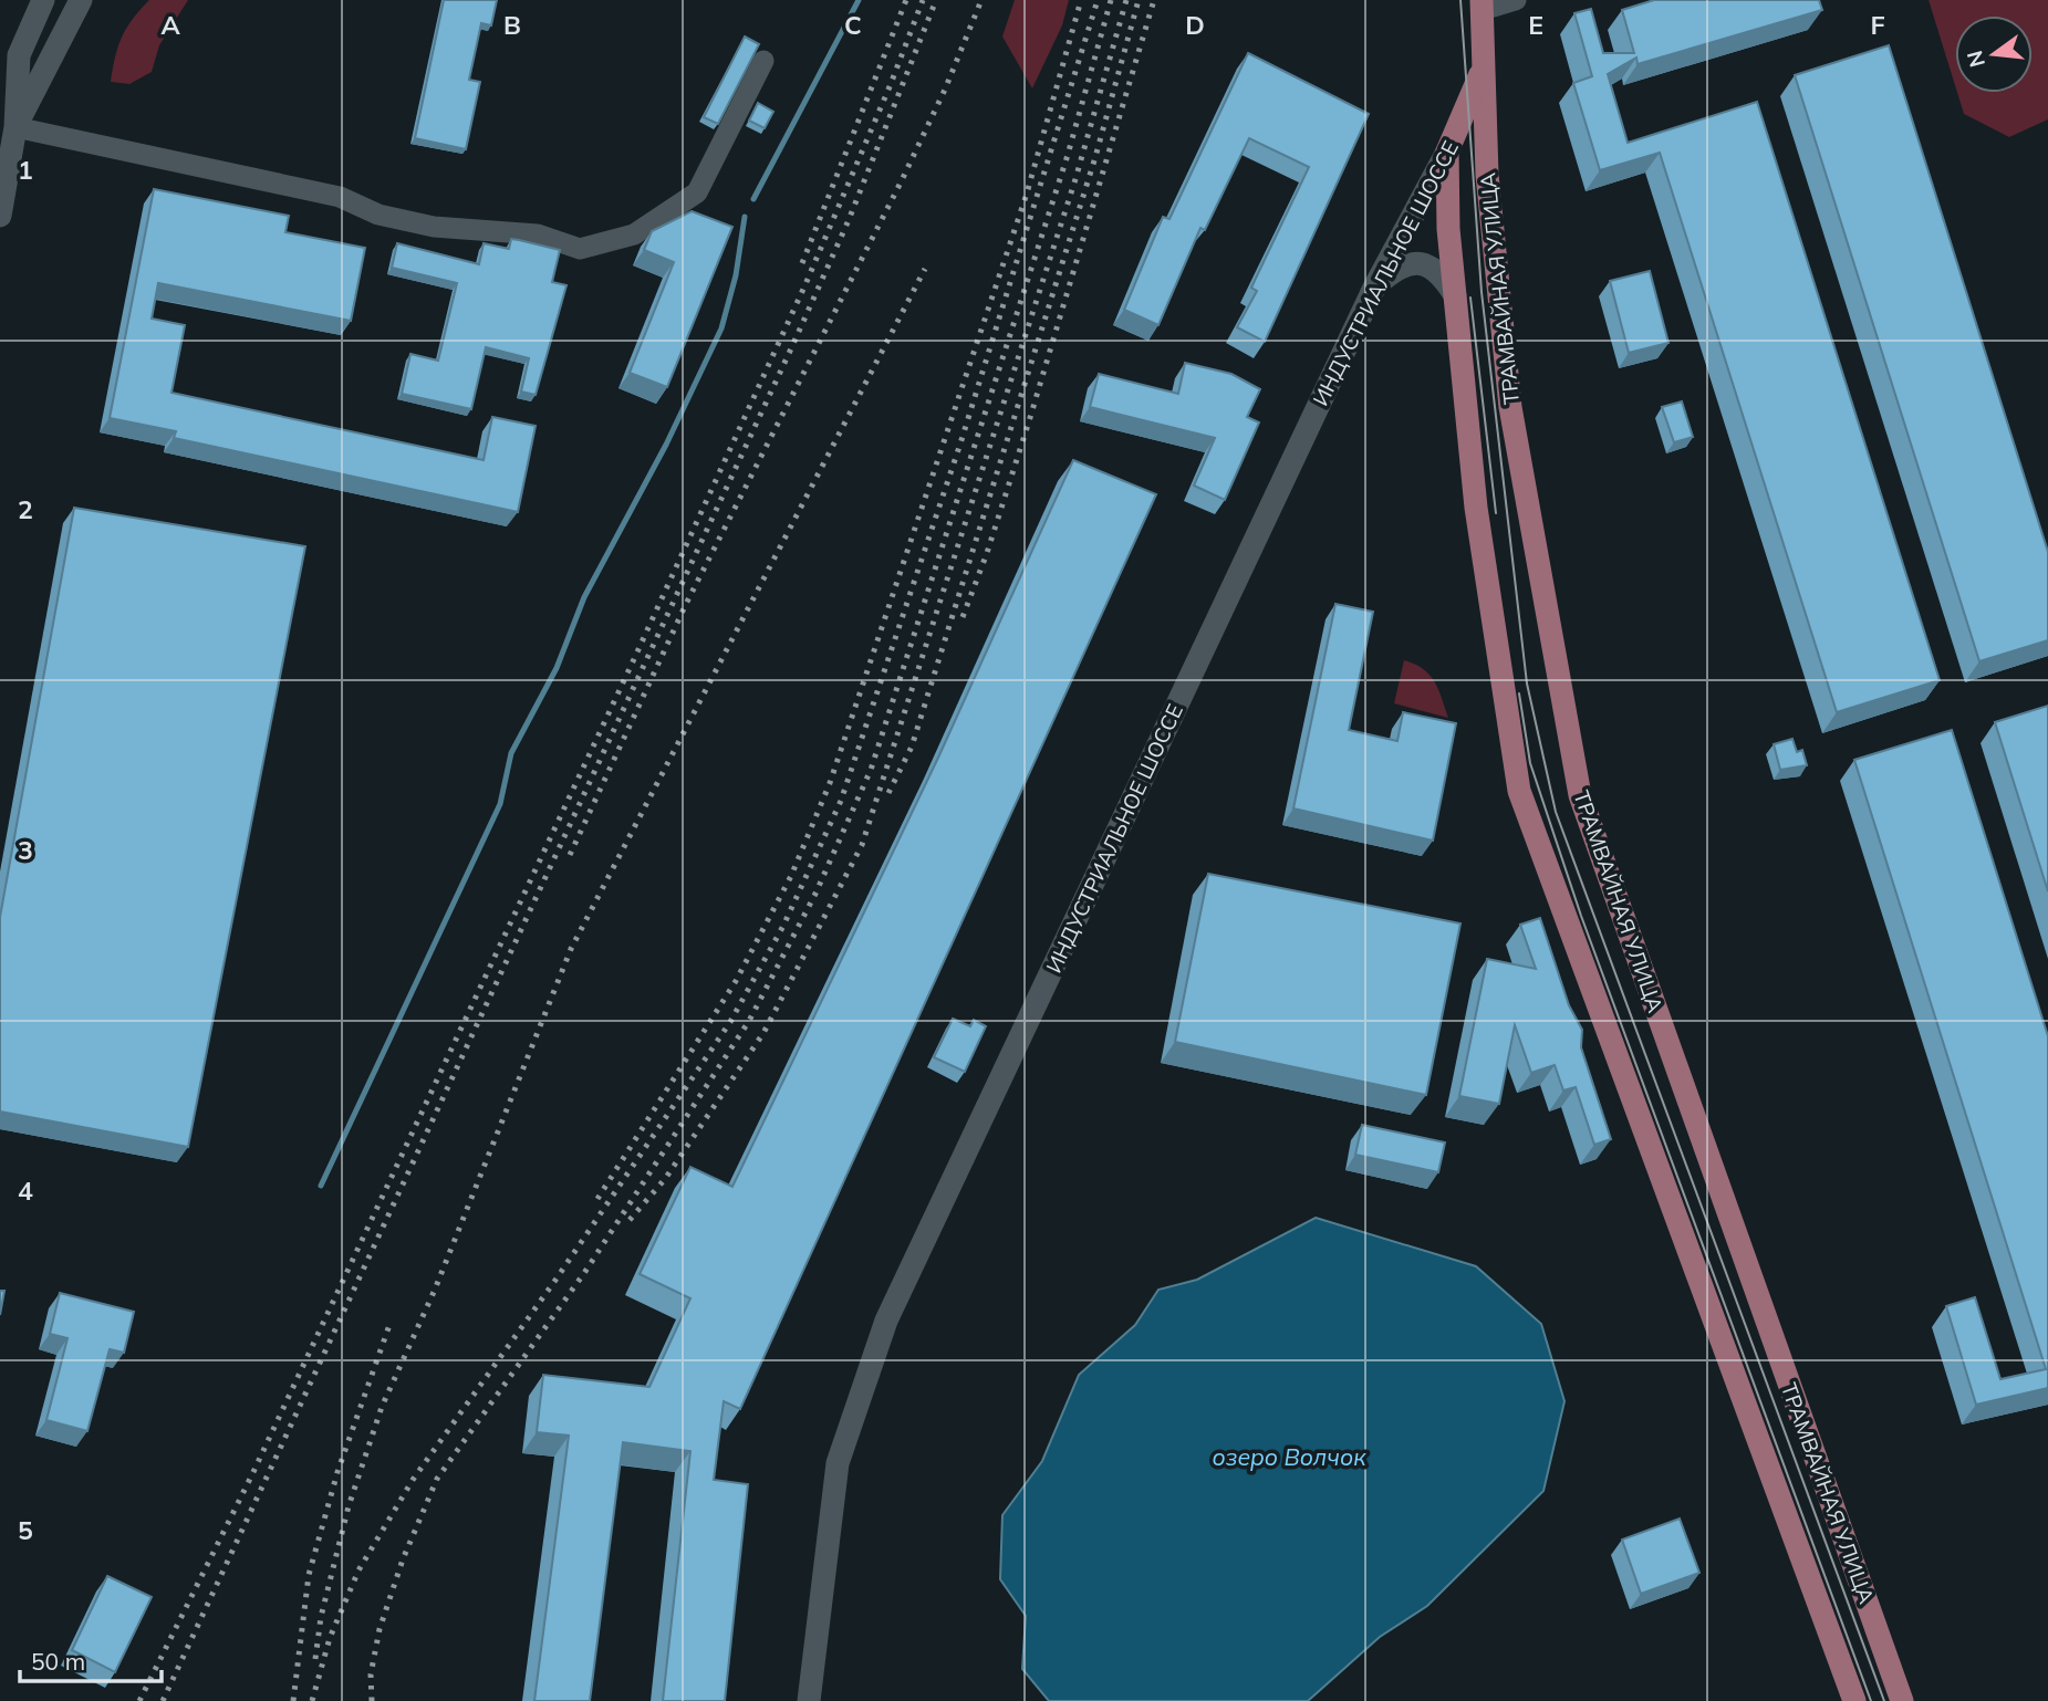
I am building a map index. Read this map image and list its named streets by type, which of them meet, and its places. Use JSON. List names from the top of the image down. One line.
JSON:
{"streets":{"main road":["ИНДУСТРИАЛЬНОЕ ШОССЕ","ТРАМВАЙНАЯ УЛИЦА"]},"crossings":[["ИНДУСТРИАЛЬНОЕ ШОССЕ","ТРАМВАЙНАЯ УЛИЦА"]],"water":["озеро Волчок"],"scale_bar":"50 m","north":"left","grid":{"columns":["A","B","C","D","E","F"],"rows":["1","2","3","4","5"]}}
